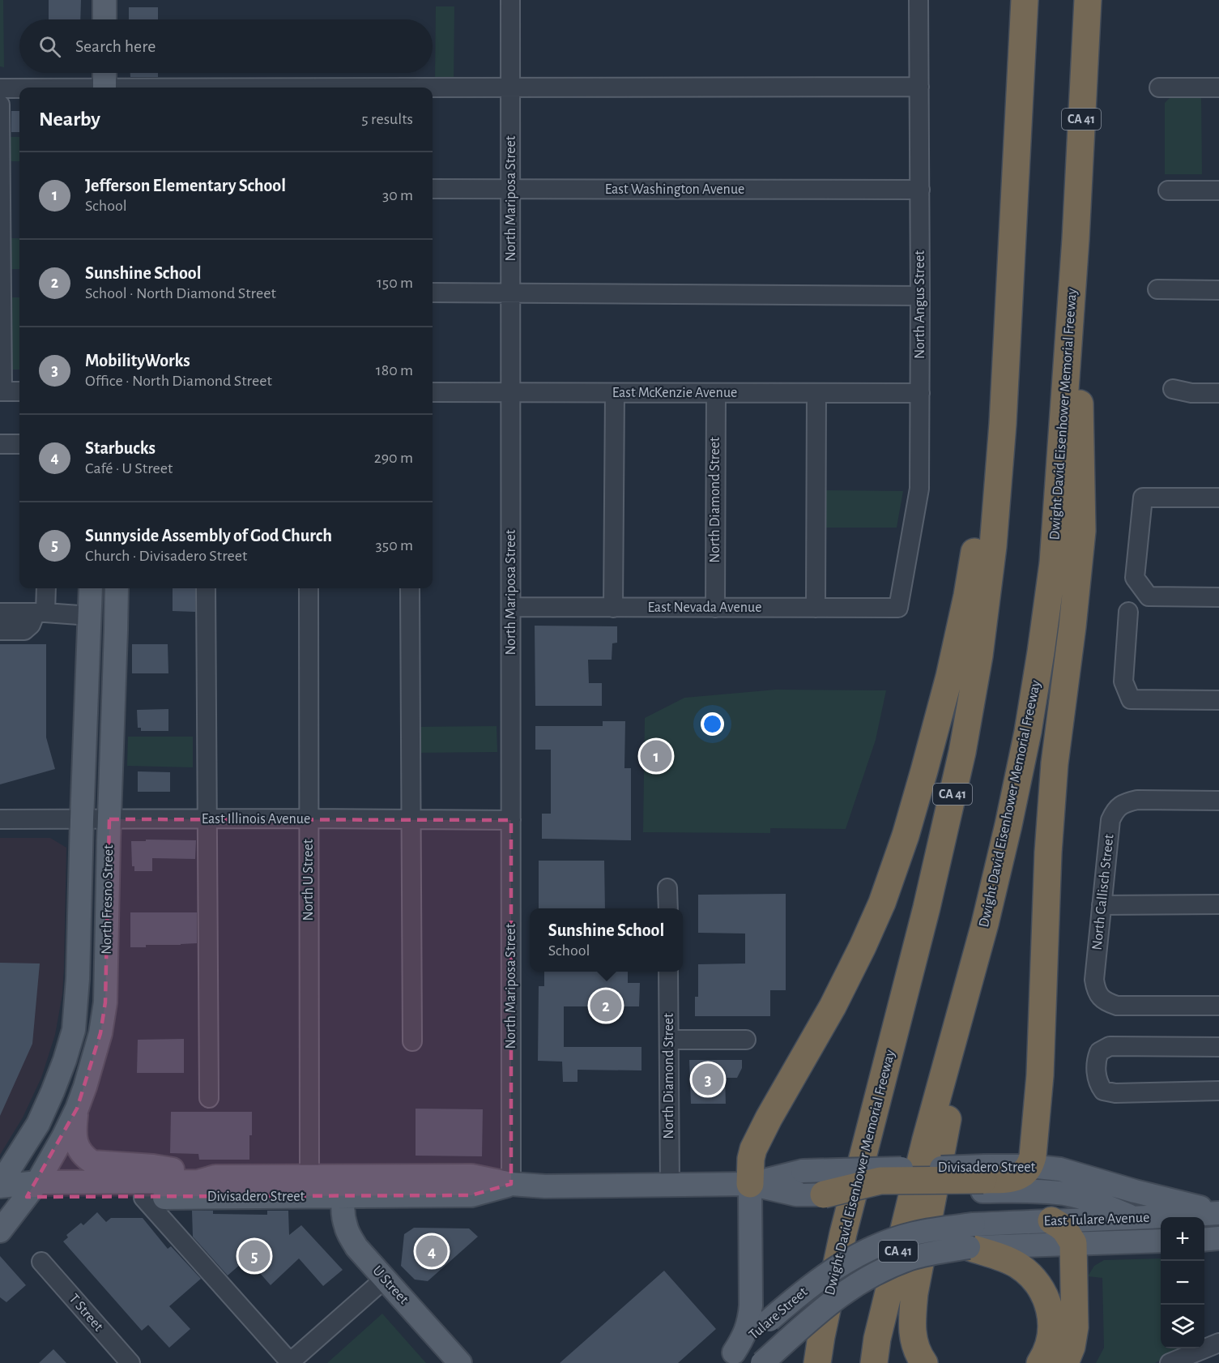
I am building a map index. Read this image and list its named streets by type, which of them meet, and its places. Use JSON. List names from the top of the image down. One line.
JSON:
{"streets":{"highway":["CA 41","Dwight David Eisenhower Memorial Freeway"],"main road":["North Fresno Street","Divisadero Street","East Tulare Avenue","U Street","Tulare Street"],"street":["East Washington Avenue","North Mariposa Street","North Angus Street","East McKenzie Avenue","North Diamond Street","East Nevada Avenue","East Illinois Avenue","North U Street","North Callisch Street","T Street"]},"crossings":[["East Washington Avenue","North Mariposa Street"],["East Washington Avenue","North Angus Street"],["North Mariposa Street","East McKenzie Avenue"],["North Mariposa Street","East Nevada Avenue"],["North Mariposa Street","East Illinois Avenue"],["North Mariposa Street","Divisadero Street"],["North Angus Street","East McKenzie Avenue"],["North Angus Street","East Nevada Avenue"],["East McKenzie Avenue","North Diamond Street"],["North Diamond Street","East Nevada Avenue"],["North Diamond Street","Divisadero Street"],["East Illinois Avenue","North U Street"],["East Illinois Avenue","North Fresno Street"],["North U Street","Divisadero Street"],["North Fresno Street","Divisadero Street"],["Divisadero Street","East Tulare Avenue"],["Divisadero Street","U Street"],["East Tulare Avenue","Tulare Street"]],"page":{"search":"Search here","heading":["Nearby","5 results"],"list":[{"mark":"1","name":"Jefferson Elementary School","note":"School","value":"30 m"},{"mark":"2","name":"Sunshine School","note":"School · North Diamond Street","value":"150 m"},{"mark":"3","name":"MobilityWorks","note":"Office · North Diamond Street","value":"180 m"},{"mark":"4","name":"Starbucks","note":"Café · U Street","value":"290 m"},{"mark":"5","name":"Sunnyside Assembly of God Church","note":"Church · Divisadero Street","value":"350 m"}],"pins":["1","2","3","4","5"],"popup":["Sunshine School","School"],"map_buttons":["+","−"]}}
